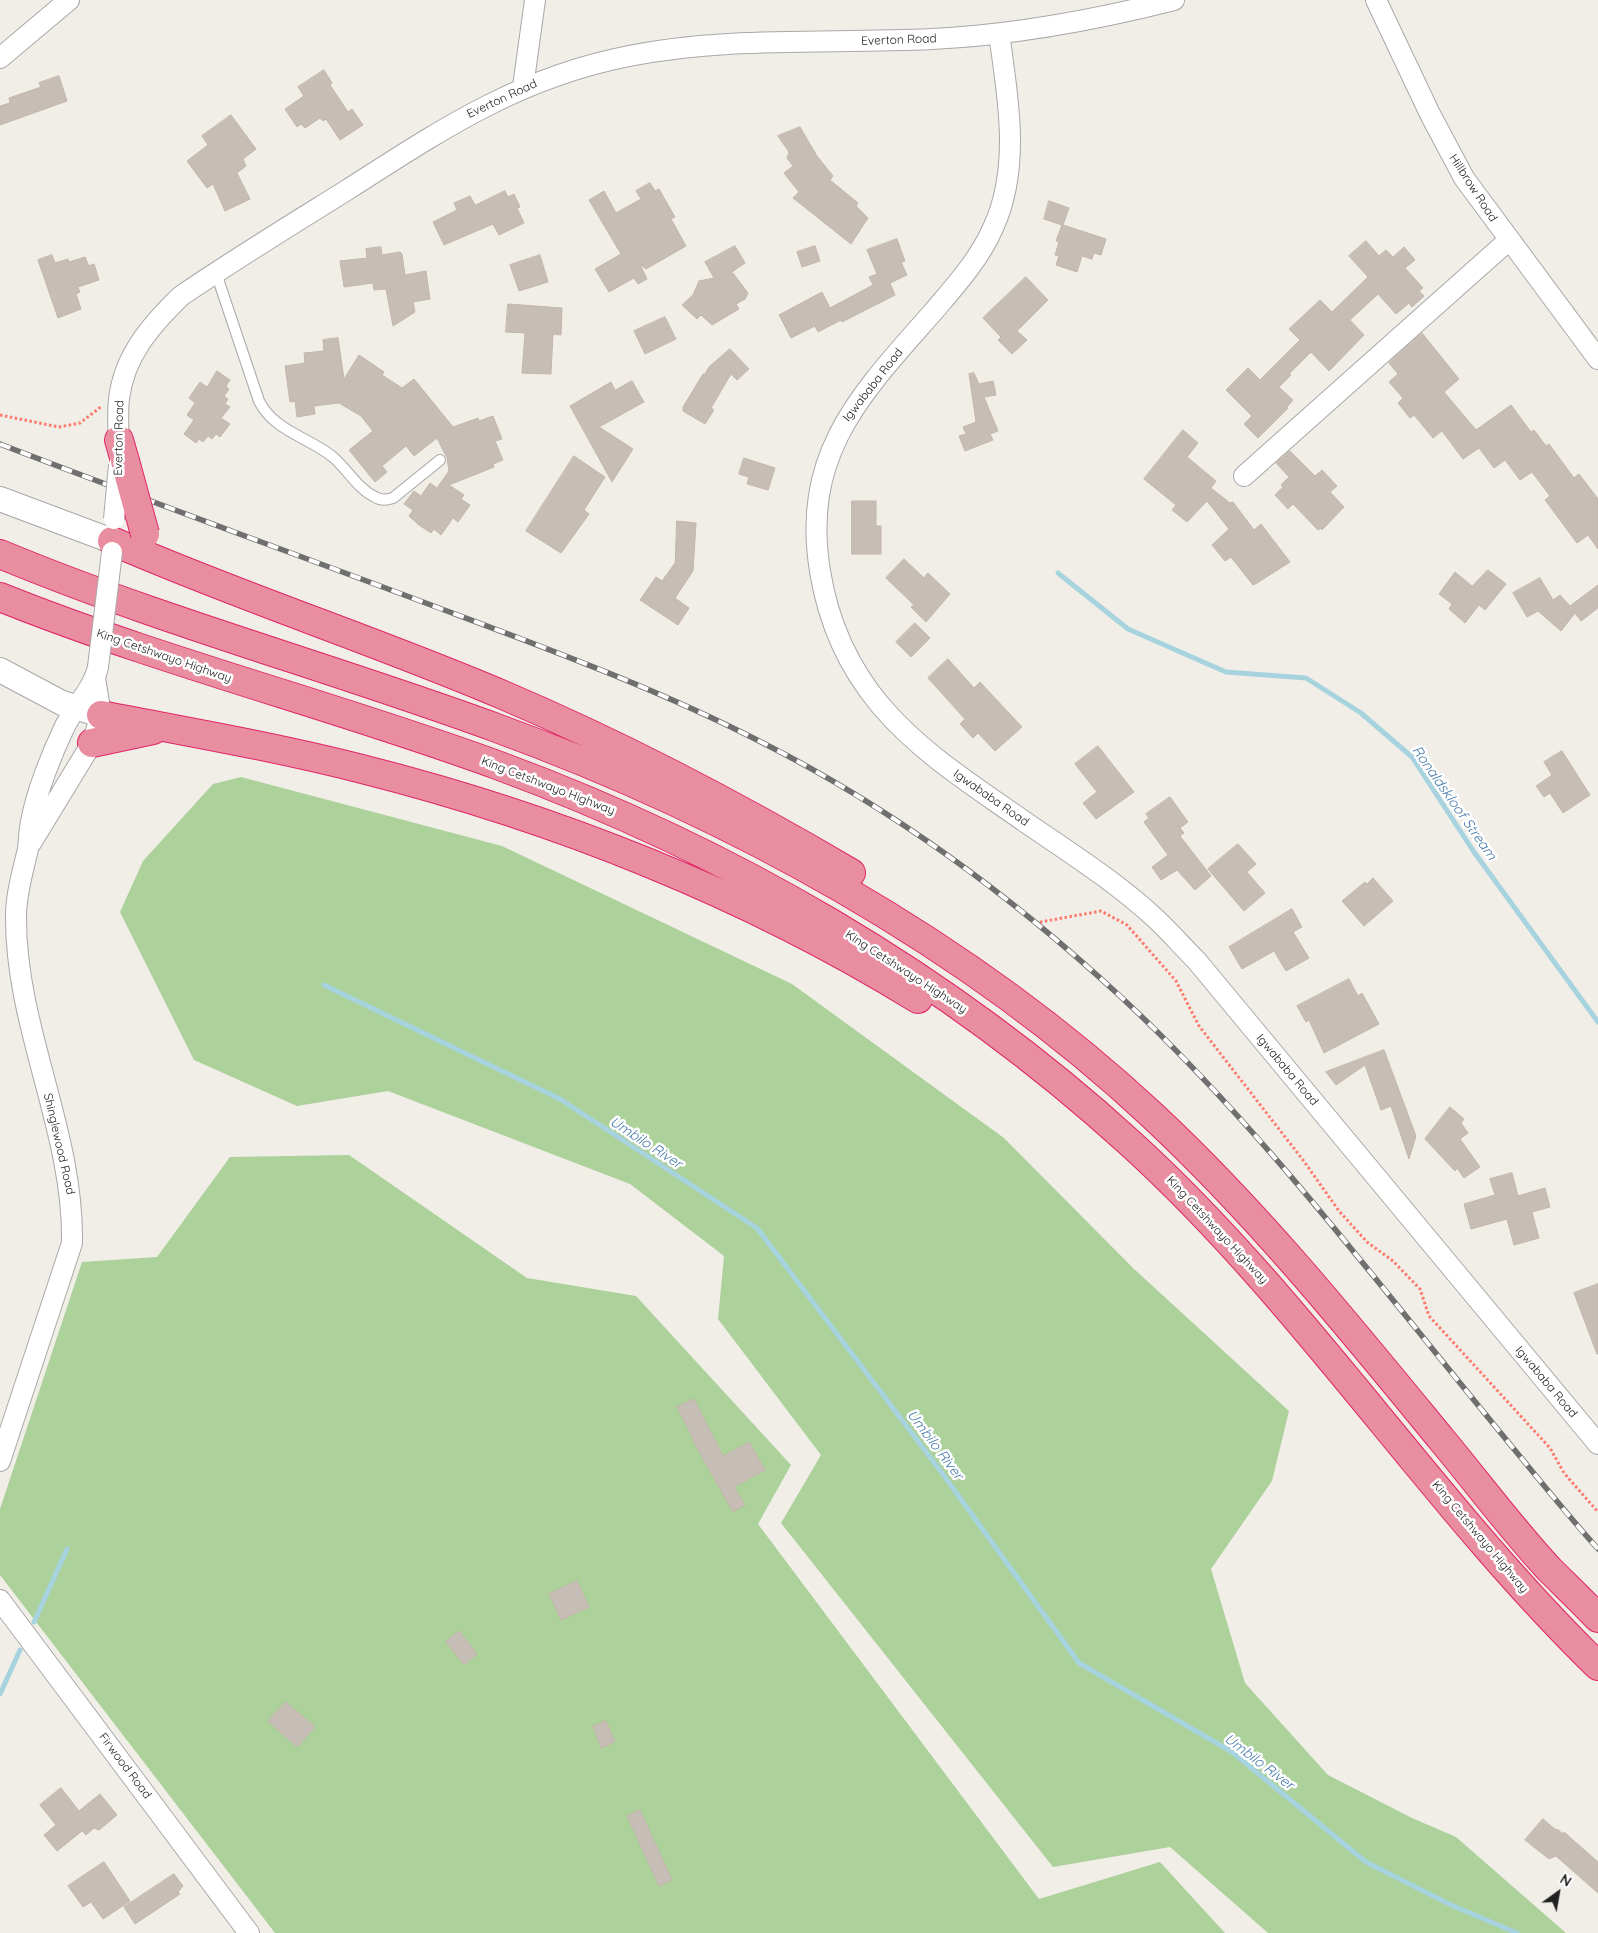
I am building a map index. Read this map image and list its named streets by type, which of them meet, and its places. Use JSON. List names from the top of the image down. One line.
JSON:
{"streets":{"highway":["King Cetshwayo Highway"],"street":["Everton Road","Hillbrow Road","Igwababa Road","Shinglewood Road","Firwood Road"]},"crossings":[["Everton Road","Igwababa Road"],["Everton Road","Shinglewood Road"]],"water":["Ronaldskloof Stream","Umbilo River"],"north":"top right"}
